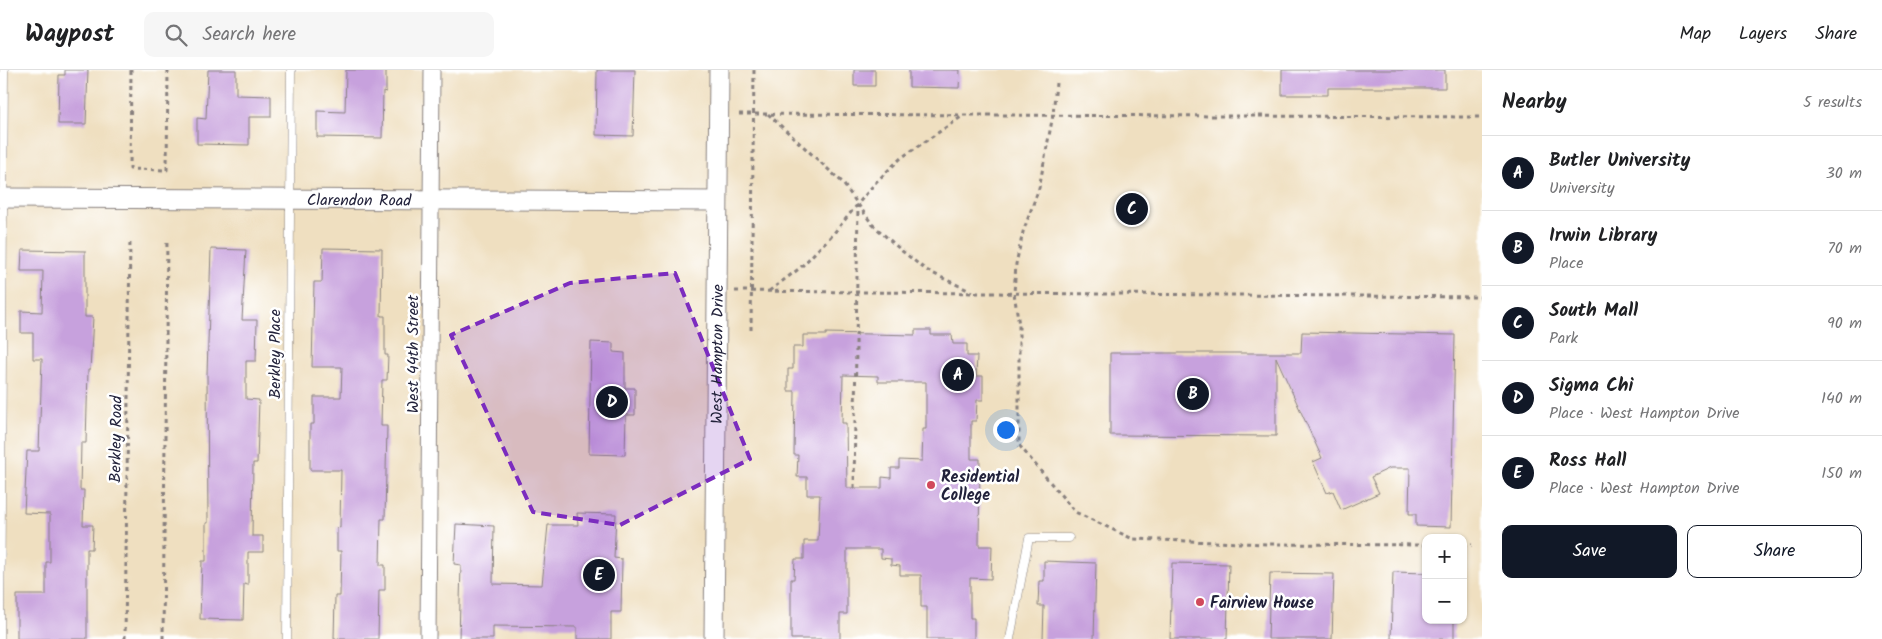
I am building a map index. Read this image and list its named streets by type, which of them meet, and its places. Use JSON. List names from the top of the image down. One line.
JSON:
{"streets":{"street":["Clarendon Road","West 44th Street","West Hampton Drive"],"lane":["Berkley Place"],"path":["Berkley Road"]},"crossings":[["Clarendon Road","Berkley Place"],["Clarendon Road","West 44th Street"],["Clarendon Road","West Hampton Drive"]],"places":["Residential College","Fairview House"],"page":{"header":"Waypost","search":"Search here","nav":["Map","Layers","Share"],"heading":["Nearby","5 results"],"list":[{"mark":"A","name":"Butler University","note":"University","value":"30 m"},{"mark":"B","name":"Irwin Library","note":"Place","value":"70 m"},{"mark":"C","name":"South Mall","note":"Park","value":"90 m"},{"mark":"D","name":"Sigma Chi","note":"Place · West Hampton Drive","value":"140 m"},{"mark":"E","name":"Ross Hall","note":"Place · West Hampton Drive","value":"150 m"}],"pins":["C","A","B","D","E"],"buttons":["Save","Share"],"map_buttons":["+","−"]}}
